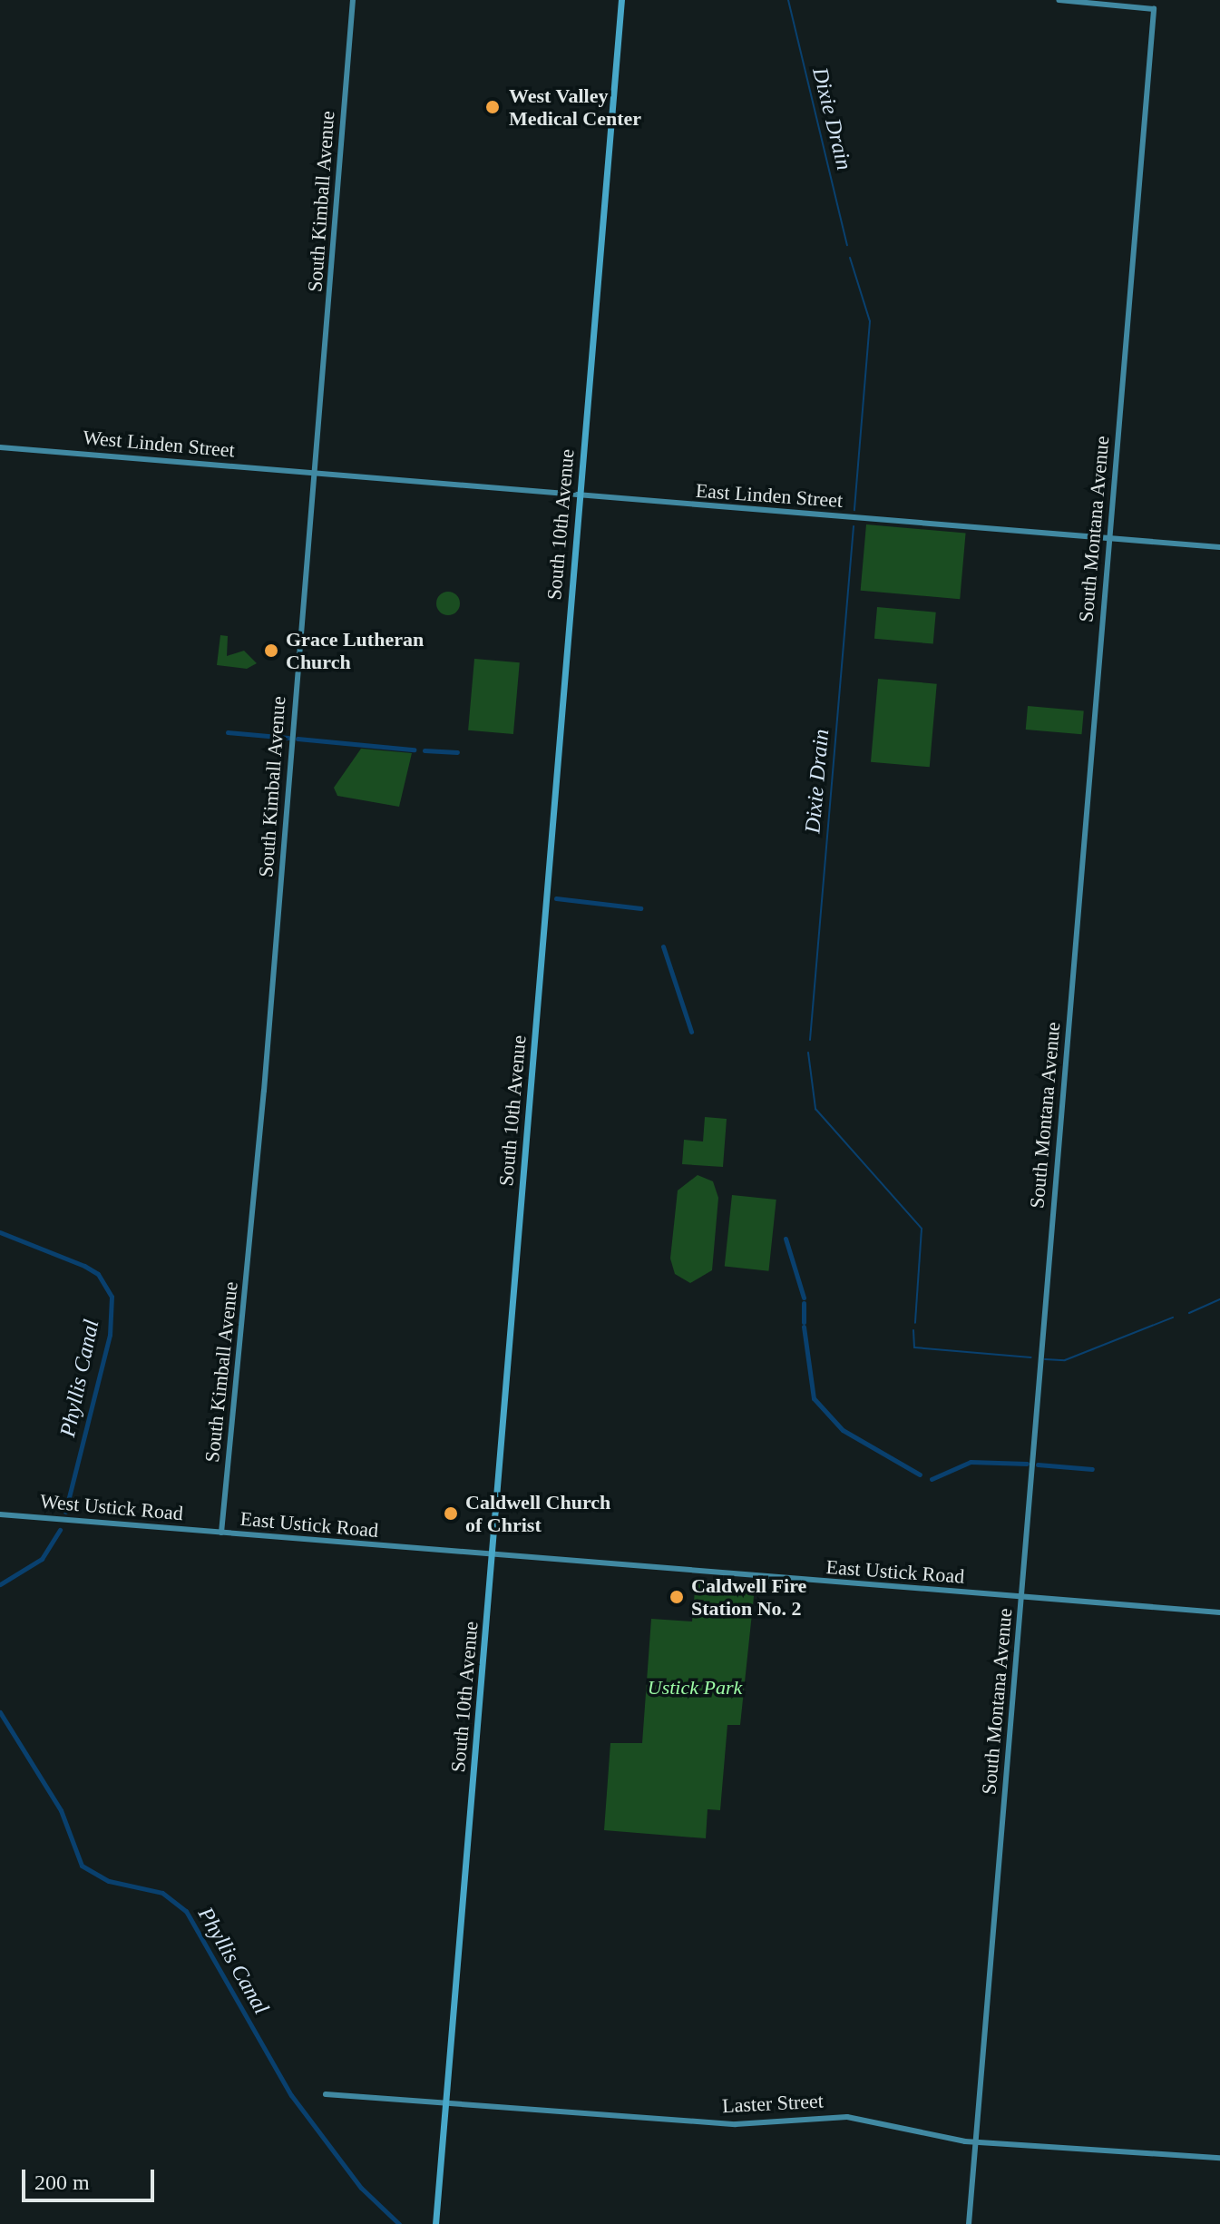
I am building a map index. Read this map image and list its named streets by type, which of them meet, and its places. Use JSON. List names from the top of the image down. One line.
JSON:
{"streets":{"main road":["South 10th Avenue"],"street":["South Kimball Avenue","West Linden Street","East Linden Street","South Montana Avenue","West Ustick Road","East Ustick Road","Laster Street"]},"crossings":[["South Kimball Avenue","West Linden Street"],["South Kimball Avenue","East Linden Street"],["South Kimball Avenue","West Ustick Road"],["South Kimball Avenue","East Ustick Road"],["West Linden Street","East Linden Street"],["East Linden Street","South 10th Avenue"],["East Linden Street","South Montana Avenue"],["South 10th Avenue","East Ustick Road"],["South 10th Avenue","Laster Street"],["South Montana Avenue","East Ustick Road"],["South Montana Avenue","Laster Street"],["West Ustick Road","East Ustick Road"]],"water":["Dixie Drain","Phyllis Canal"],"parks":["Ustick Park"],"places":["West Valley Medical Center","Grace Lutheran Church","Caldwell Church of Christ","Caldwell Fire Station No. 2"],"scale_bar":"200 m"}
